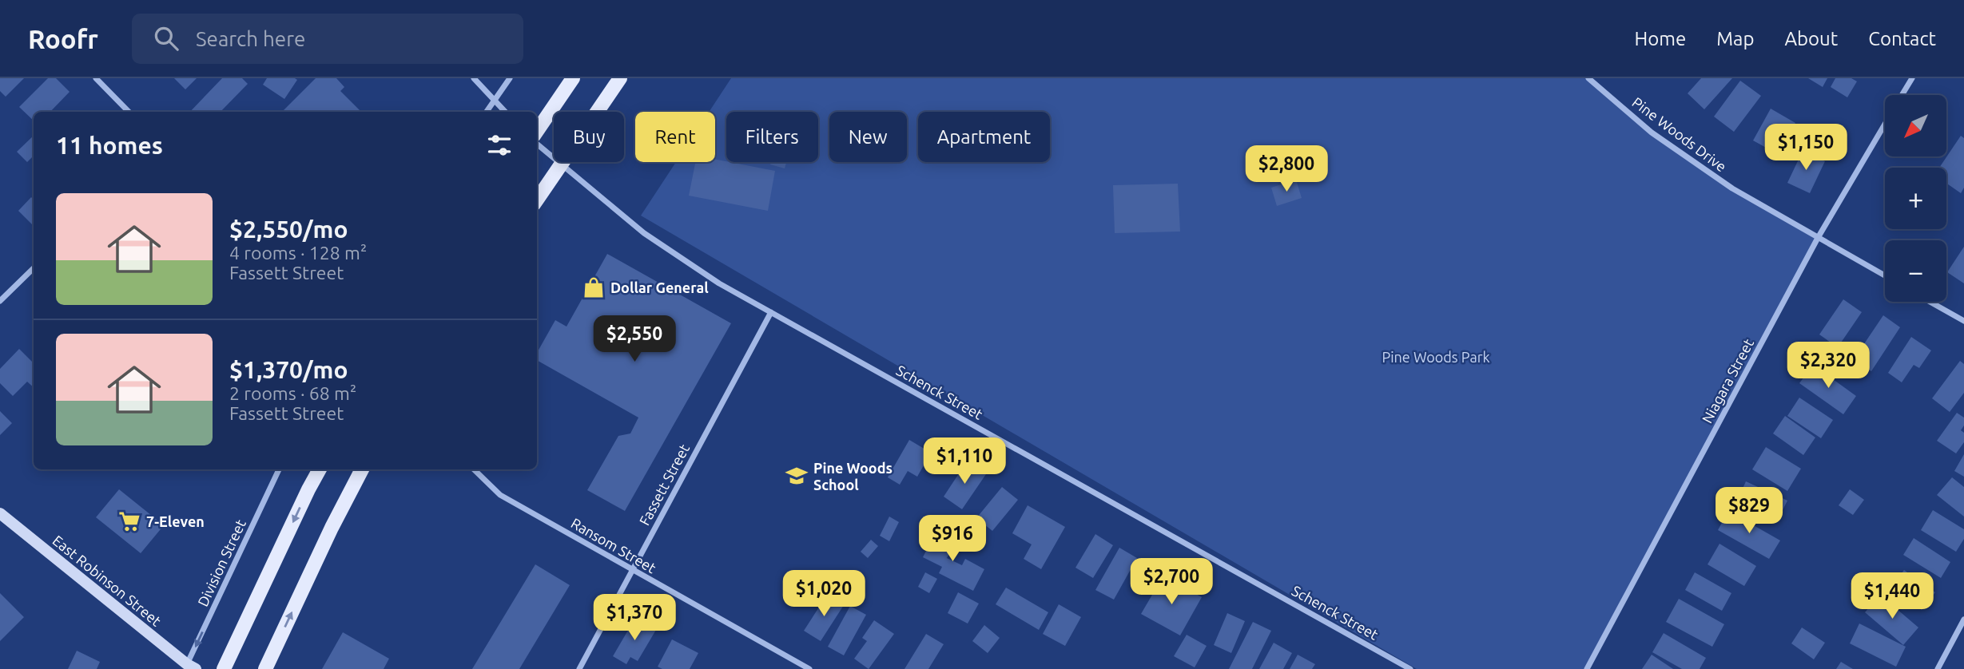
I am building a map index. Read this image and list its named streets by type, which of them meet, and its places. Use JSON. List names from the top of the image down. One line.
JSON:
{"streets":{"street":["Pine Woods Drive","Niagara Street","Schenck Street","Fassett Street","Ransom Street","Division Street","East Robinson Street"]},"crossings":[["Pine Woods Drive","Niagara Street"],["Schenck Street","Fassett Street"],["Fassett Street","Ransom Street"],["Division Street","East Robinson Street"]],"one_way":["Division Street"],"parks":["Pine Woods Park"],"places":{"shop":["Dollar General"],"school or university":["Pine Woods School"],"supermarket":["7-Eleven"]},"north":"bottom left","page":{"header":"Roofr","search":"Search here","nav":["Home","Map","About","Contact"],"map_buttons":["+","−"],"chip":["Buy","Rent","Filters","New","Apartment"],"heading":"11 homes","price":["$1,150","$2,800","$2,550","$2,320","$1,110","$829","$916","$2,700","$1,020","$1,440","$1,370"],"list":[{"name":"$2,550/mo","note":"4 rooms · 128 m² · Fassett Street"},{"name":"$1,370/mo","note":"2 rooms · 68 m² · Fassett Street"}]}}
